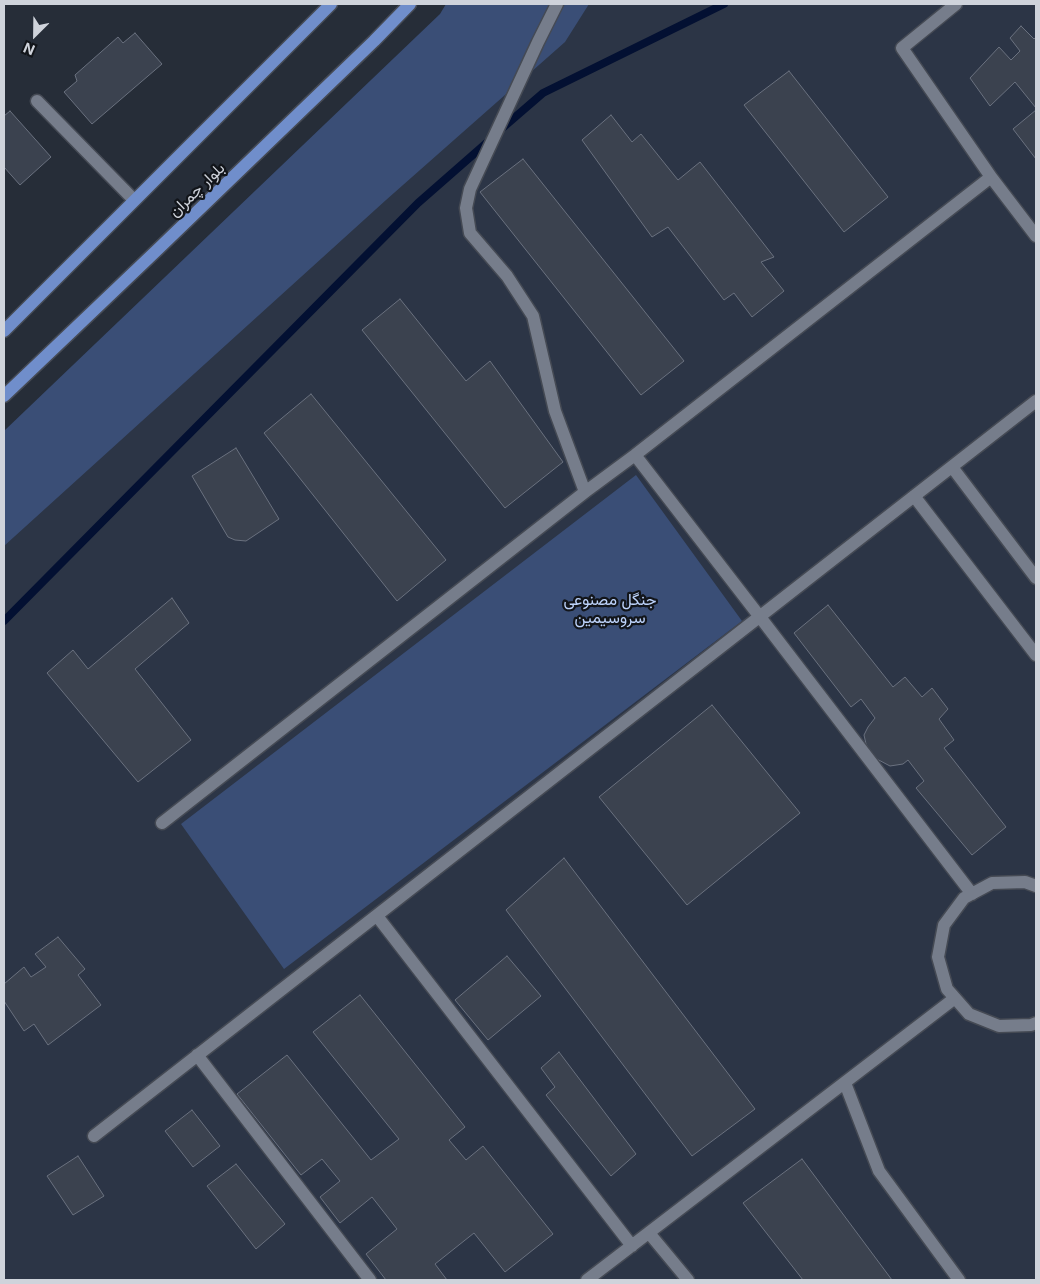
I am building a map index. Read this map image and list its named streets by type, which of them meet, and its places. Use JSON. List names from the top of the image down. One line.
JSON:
{"streets":{"main road":["بلوار چمران"]},"parks":["جنگل مصنوعی سروسیمین"],"north":"bottom left"}
